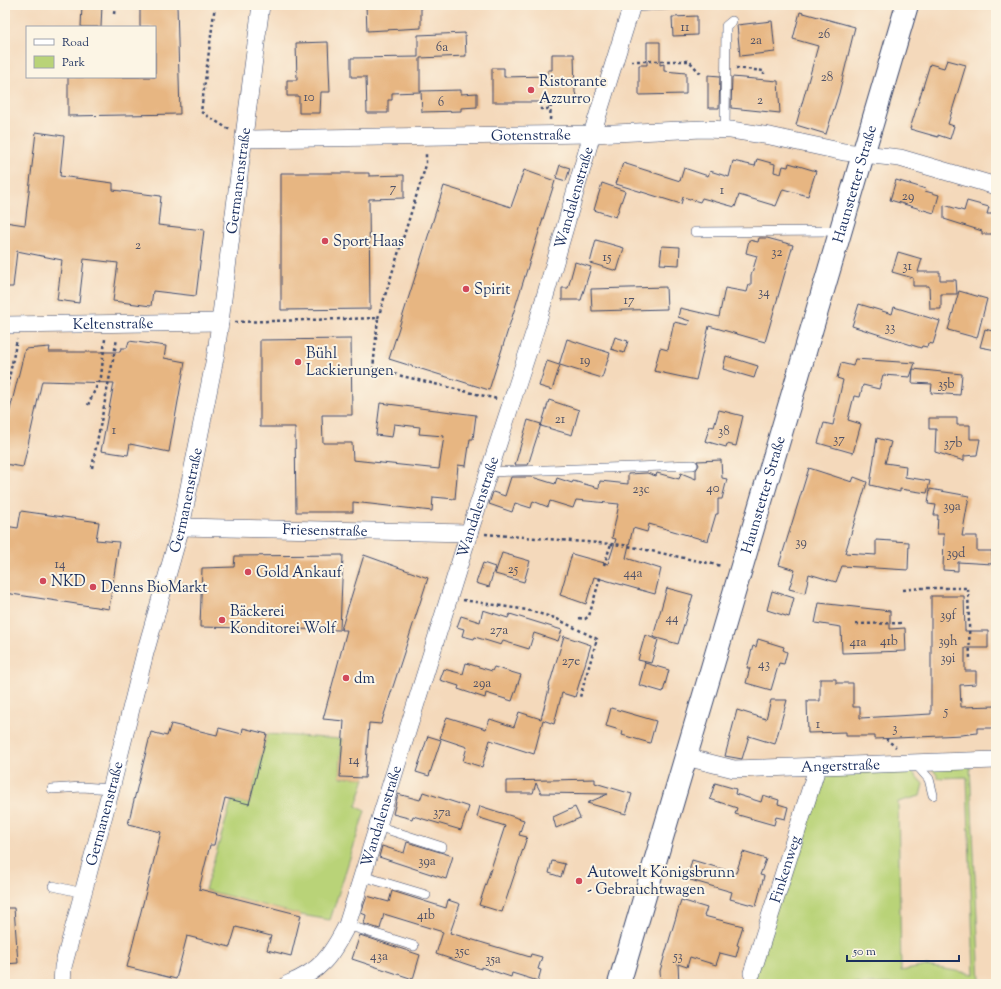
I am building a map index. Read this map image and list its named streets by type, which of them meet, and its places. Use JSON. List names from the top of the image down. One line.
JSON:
{"streets":{"main road":["Haunstetter Straße"],"street":["Gotenstraße","Germanenstraße","Wandalenstraße","Keltenstraße","Friesenstraße","Angerstraße","Finkenweg"]},"crossings":[["Gotenstraße","Germanenstraße"],["Gotenstraße","Haunstetter Straße"],["Gotenstraße","Wandalenstraße"],["Germanenstraße","Keltenstraße"],["Germanenstraße","Friesenstraße"],["Haunstetter Straße","Angerstraße"],["Wandalenstraße","Friesenstraße"],["Angerstraße","Finkenweg"]],"places":["Ristorante Azzurro","Sport Haas","Spirit","Bühl Lackierungen","Gold Ankauf","NKD","Denns BioMarkt","Bäckerei Konditorei Wolf","dm","Autowelt Königsbrunn - Gebrauchtwagen"],"house_numbers":["11","26","2a","6a","28","10","2","6","7","1","29","2","32","15","31","34","17","33","19","35b","21","1","38","37","37b","40","23c","39a","39","39d","14","25","44a","39f","44","27a","41b","39h","41a","39i","27e","43","29a","5","1","3","14","37a","39a","41b","35c","43a","53","35a"],"legend":["Road","Park"],"scale_bar":"50 m"}
